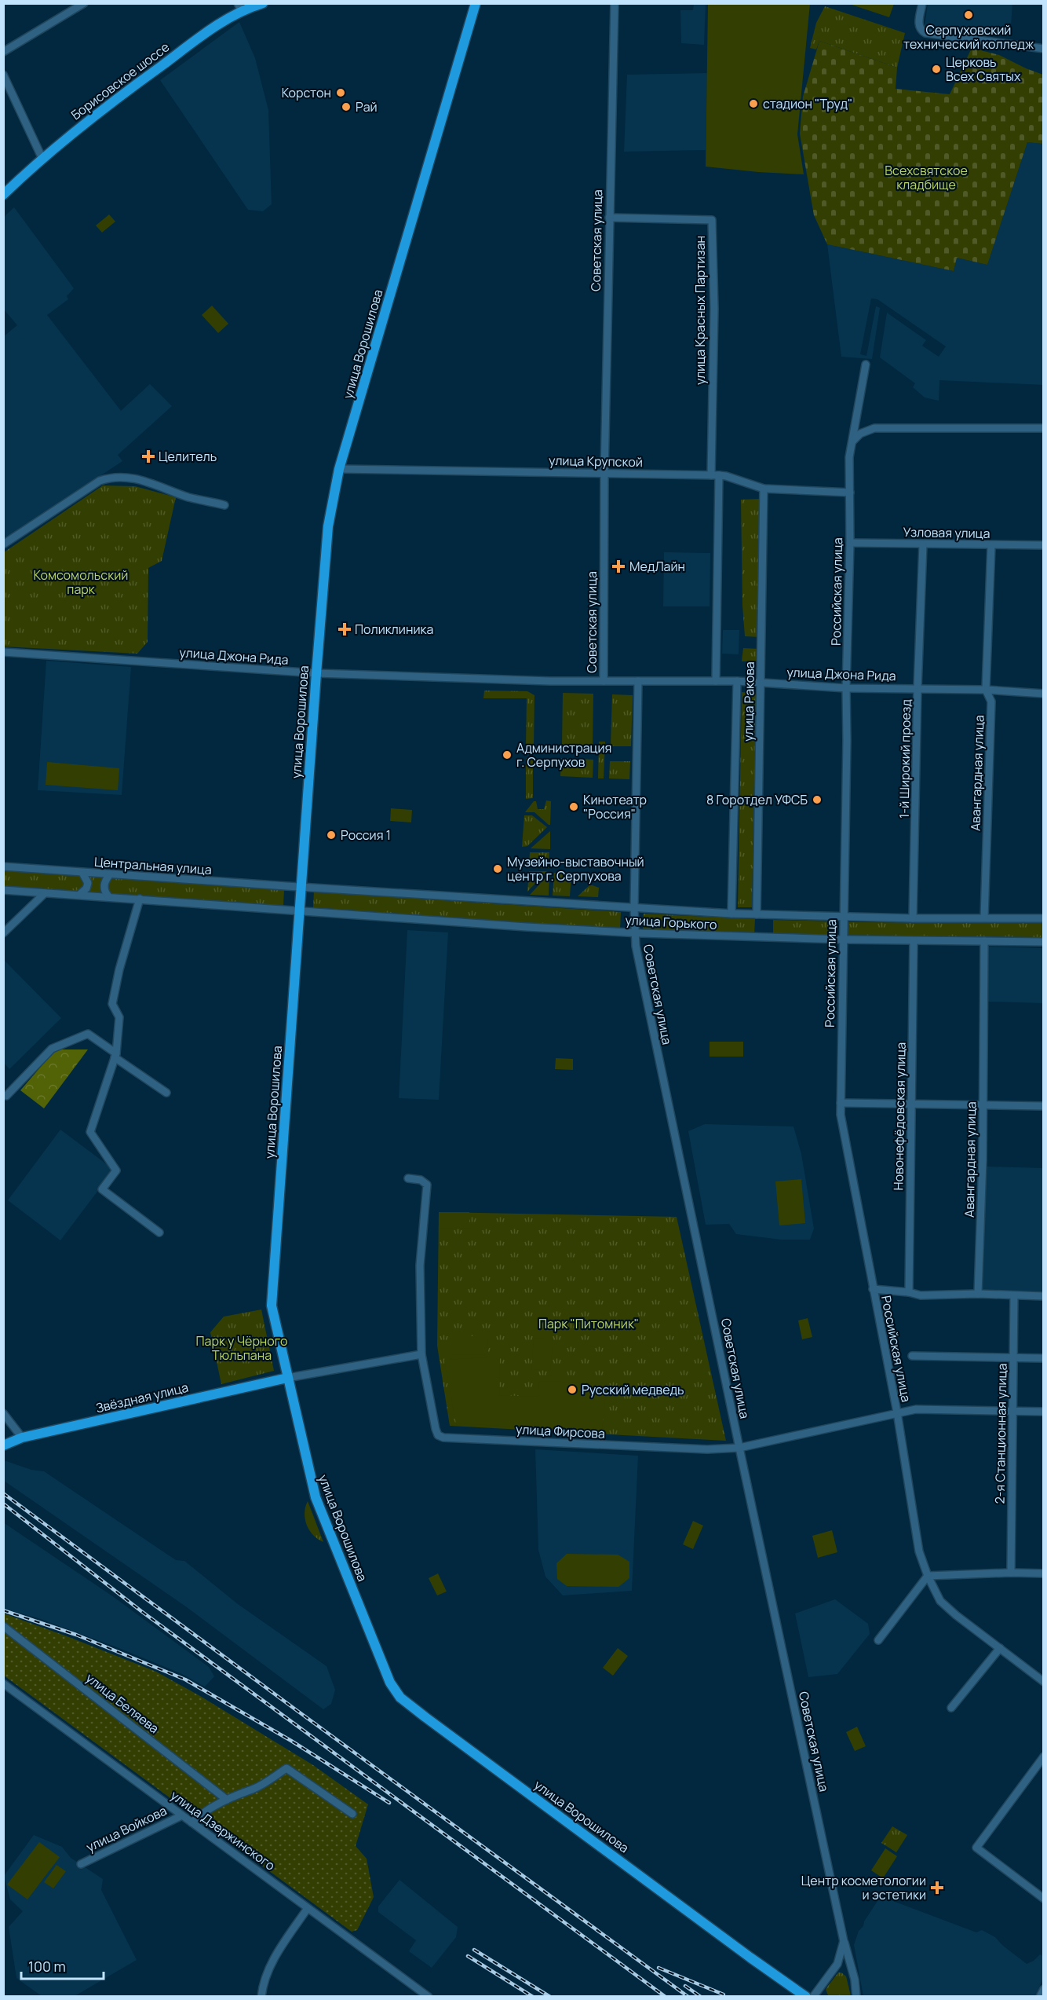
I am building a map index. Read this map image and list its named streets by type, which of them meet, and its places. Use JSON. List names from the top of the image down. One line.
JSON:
{"streets":{"main road":["Борисовское шоссе","улица Ворошилова","Звёздная улица"],"street":["Советская улица","улица Красных Партизан","улица Крупской","Узловая улица","Российская улица","улица Джона Рида","улица Ракова","1-й Широкий проезд","Авангардная улица","Центральная улица","улица Горького","Новонефёдовская улица","улица Фирсова","2-я Станционная улица","улица Беляева","улица Войкова","улица Дзержинского"]},"crossings":[["Советская улица","улица Красных Партизан"],["Советская улица","улица Крупской"],["Советская улица","улица Джона Рида"],["Советская улица","улица Горького"],["Советская улица","улица Фирсова"],["улица Красных Партизан","улица Крупской"],["улица Ворошилова","улица Крупской"],["улица Ворошилова","улица Джона Рида"],["улица Ворошилова","Центральная улица"],["улица Ворошилова","улица Горького"],["улица Ворошилова","Звёздная улица"],["улица Крупской","Российская улица"],["улица Крупской","улица Ракова"],["Узловая улица","Российская улица"],["Узловая улица","1-й Широкий проезд"],["Узловая улица","Авангардная улица"],["Российская улица","улица Джона Рида"],["Российская улица","улица Горького"],["Российская улица","улица Фирсова"],["улица Джона Рида","улица Ракова"],["улица Джона Рида","1-й Широкий проезд"],["улица Джона Рида","Авангардная улица"],["улица Ракова","улица Горького"],["1-й Широкий проезд","улица Горького"],["Авангардная улица","улица Горького"],["Центральная улица","улица Горького"],["улица Горького","Новонефёдовская улица"],["улица Фирсова","2-я Станционная улица"],["улица Войкова","улица Дзержинского"]],"parks":["Всехсвятское кладбище","Комсомольский парк","Парк \"Питомник\"","Парк у Чёрного Тюльпана"],"places":{"other":["Серпуховский технический колледж","Церковь Всех Святых","Корстон","стадион \"Труд\"","Рай","Администрация г. Серпухов","8 Горотдел УФСБ","Кинотеатр \"Россия\"","Россия 1","Музейно-выставочный центр г. Серпухова","Русский медведь"],"health":["Целитель","МедЛайн","Поликлиника","Центр косметологии и эстетики"]},"scale_bar":"100 m"}
